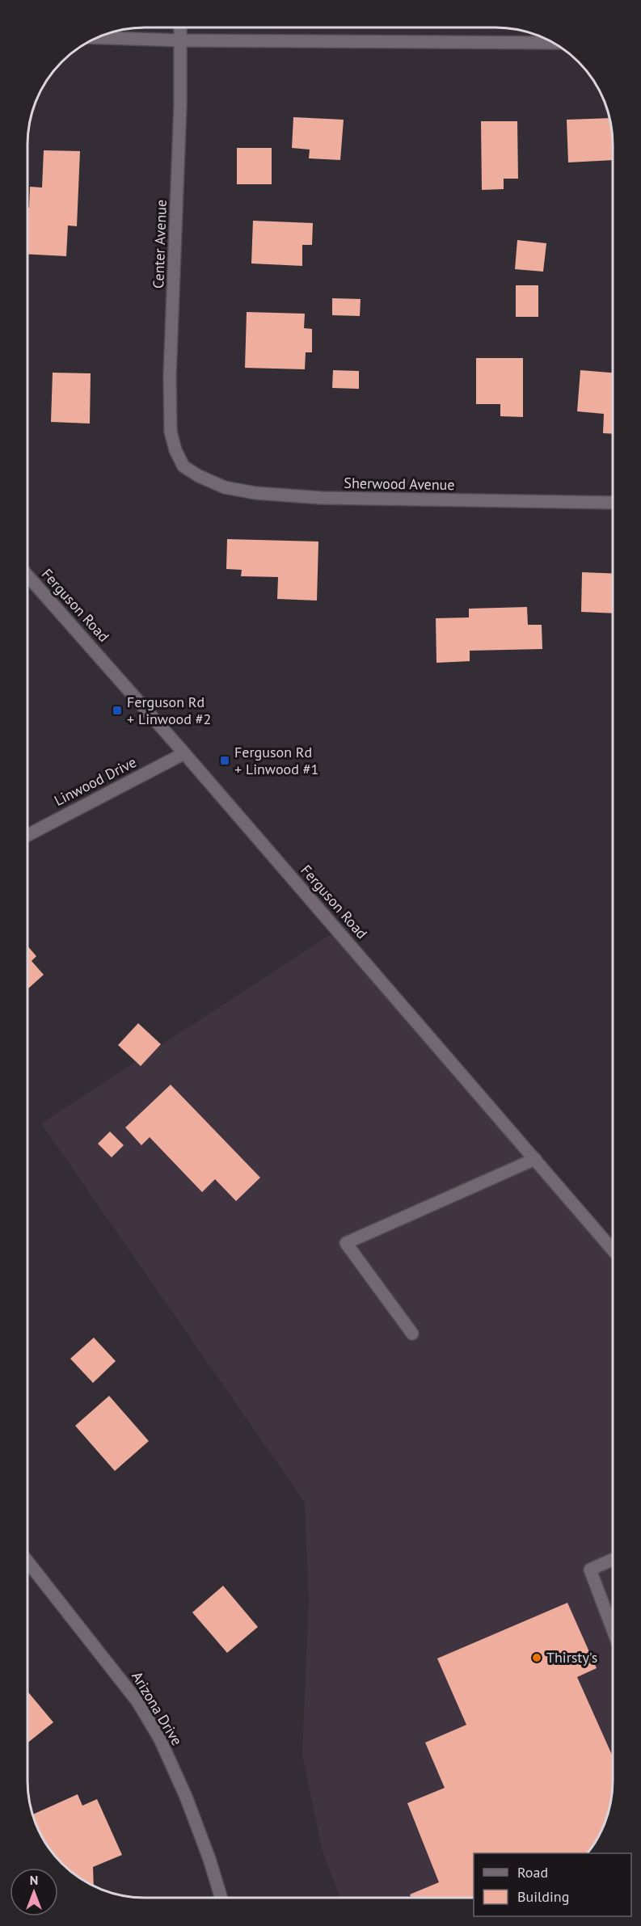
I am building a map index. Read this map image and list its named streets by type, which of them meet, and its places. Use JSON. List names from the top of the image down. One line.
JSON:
{"streets":{"street":["Center Avenue","Sherwood Avenue","Ferguson Road","Linwood Drive","Arizona Drive"]},"crossings":[["Center Avenue","Sherwood Avenue"],["Ferguson Road","Linwood Drive"]],"places":{"transit":["Ferguson Rd + Linwood #2","Ferguson Rd + Linwood #1"],"other":["Thirsty's"]},"legend":["Road","Building"],"north":"top"}
